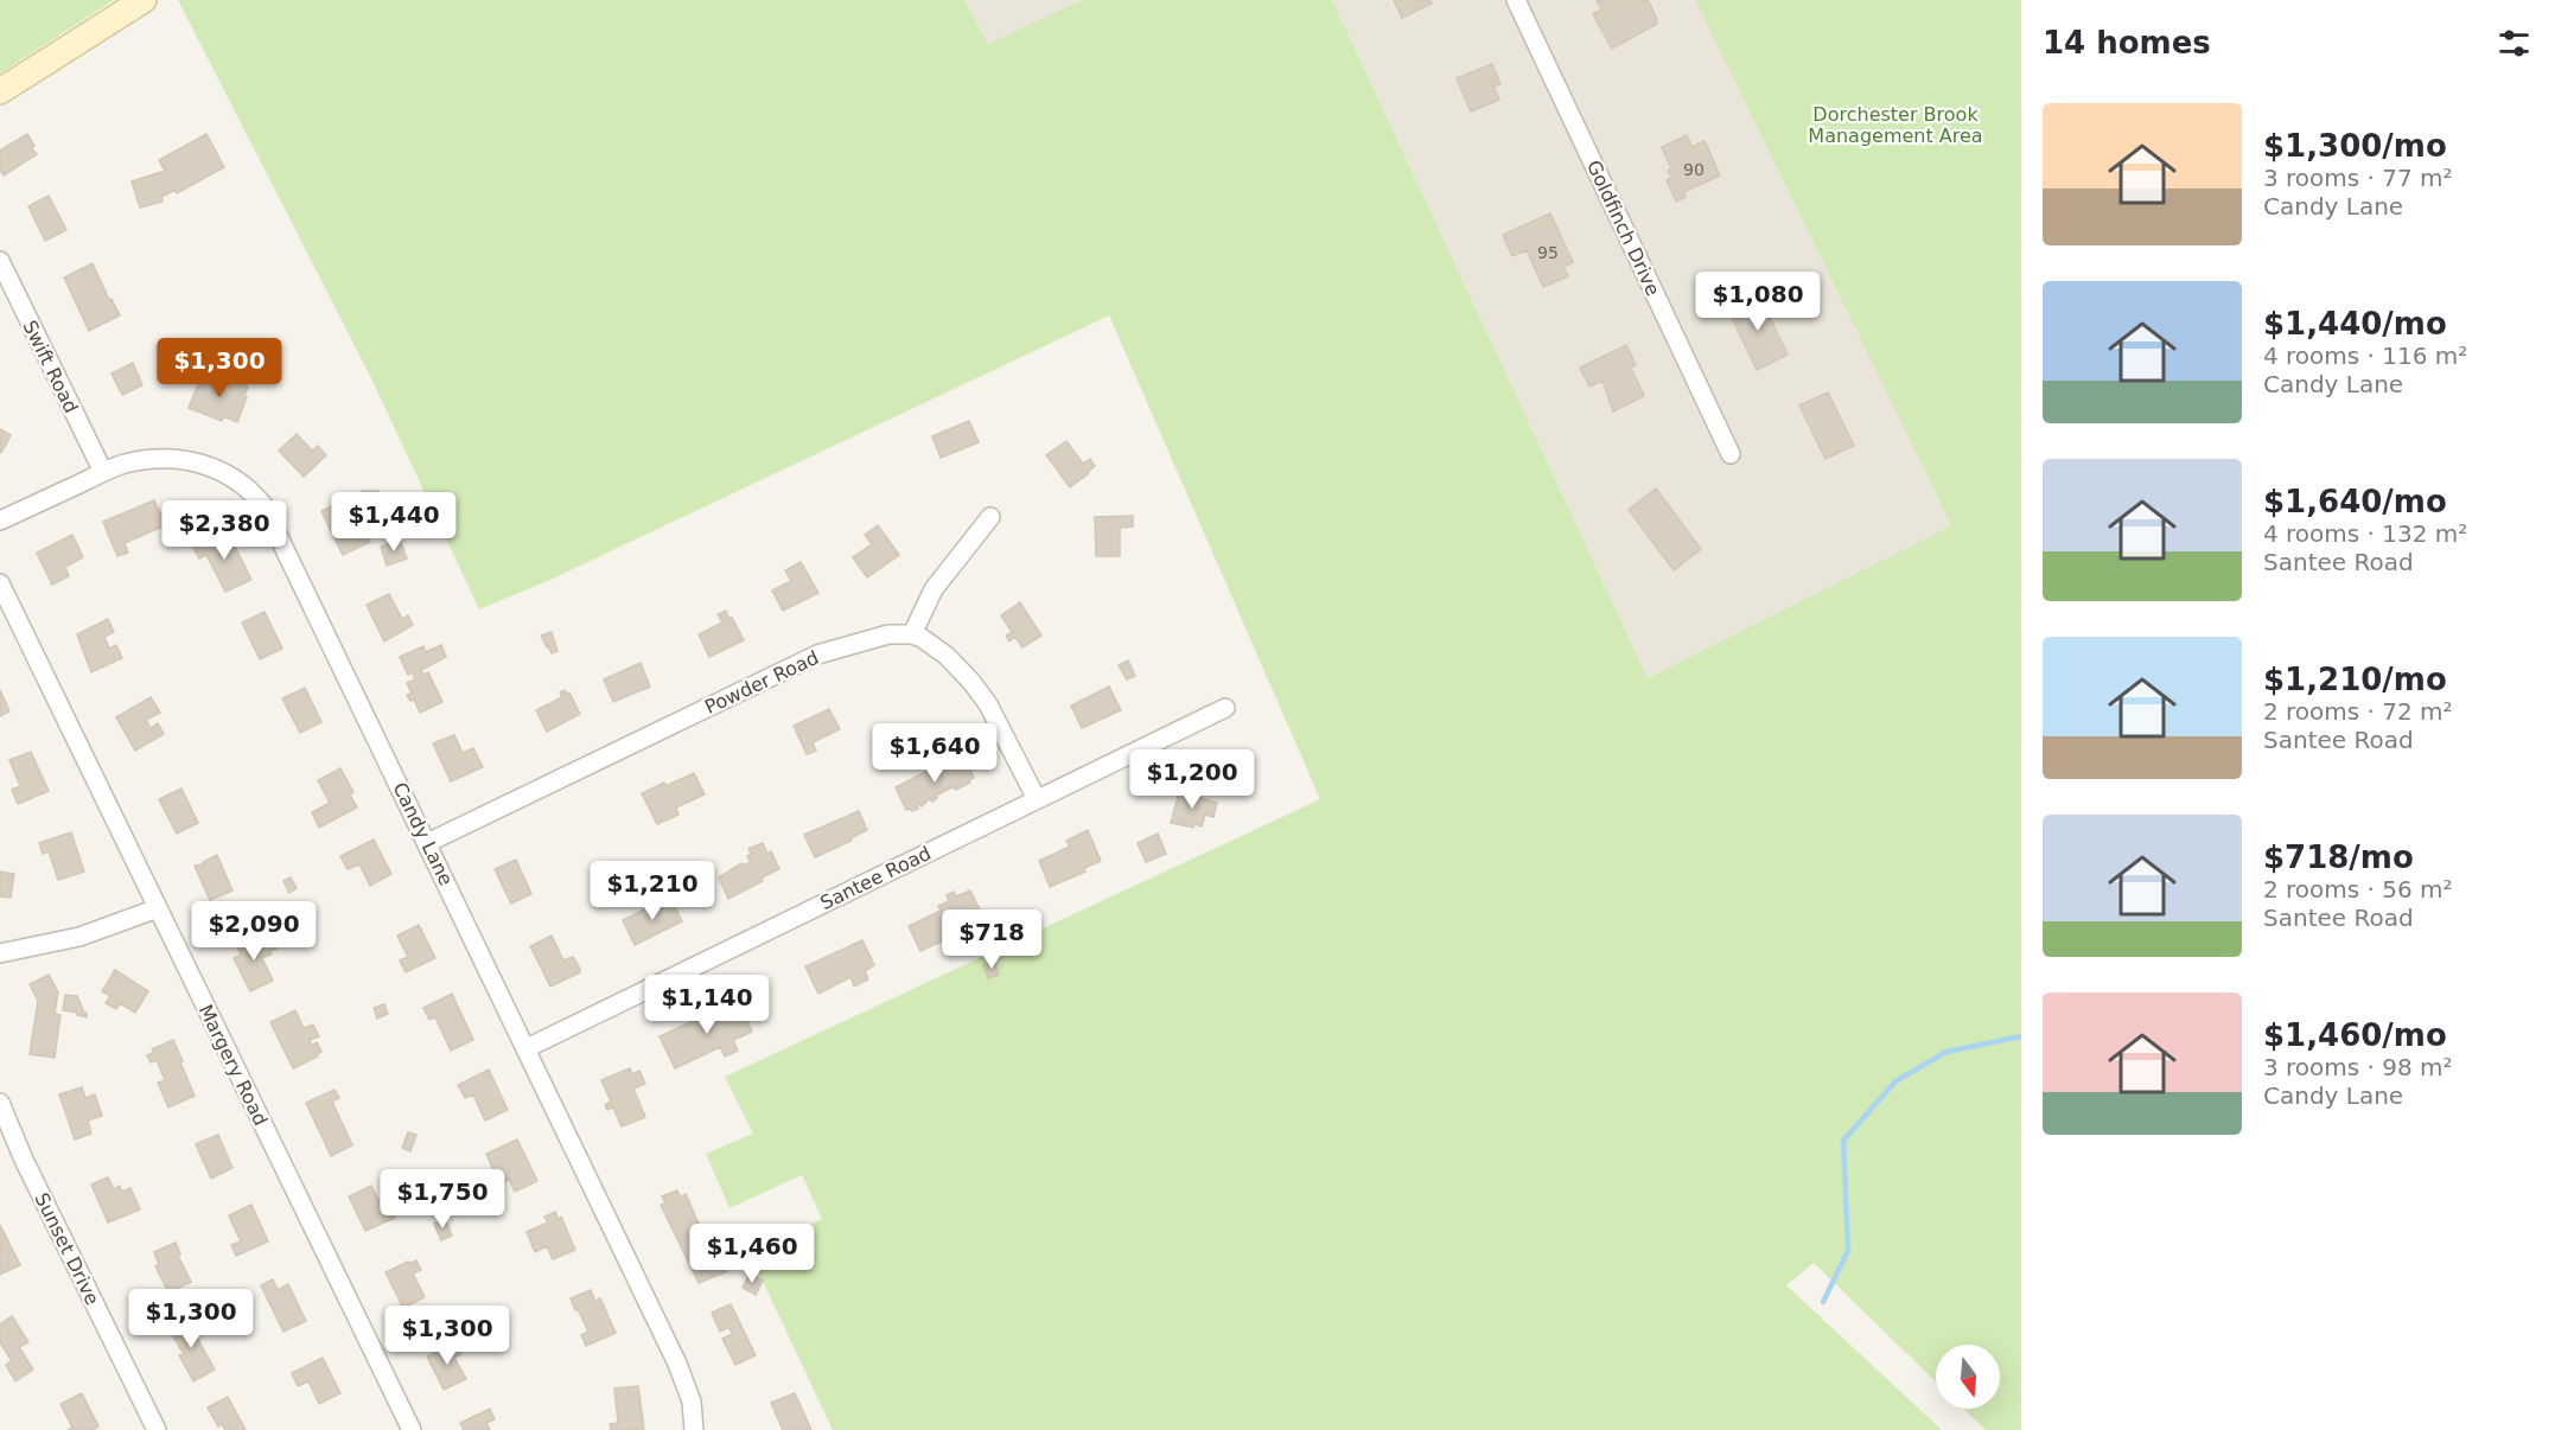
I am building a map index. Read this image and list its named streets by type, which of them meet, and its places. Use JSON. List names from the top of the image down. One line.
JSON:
{"streets":{"street":["Goldfinch Drive","Swift Road","Powder Road","Candy Lane","Santee Road","Margery Road","Sunset Drive"]},"crossings":[["Swift Road","Candy Lane"],["Powder Road","Candy Lane"],["Candy Lane","Santee Road"]],"parks":["Dorchester Brook Management Area"],"house_numbers":["90","95"],"north":"bottom","page":{"heading":"14 homes","list":[{"name":"$1,300/mo","note":"3 rooms · 77 m² · Candy Lane"},{"name":"$1,440/mo","note":"4 rooms · 116 m² · Candy Lane"},{"name":"$1,640/mo","note":"4 rooms · 132 m² · Santee Road"},{"name":"$1,210/mo","note":"2 rooms · 72 m² · Santee Road"},{"name":"$718/mo","note":"2 rooms · 56 m² · Santee Road"},{"name":"$1,460/mo","note":"3 rooms · 98 m² · Candy Lane"}],"price":["$1,080","$1,300","$1,440","$2,380","$1,640","$1,200","$1,210","$2,090","$718","$1,140","$1,750","$1,460","$1,300","$1,300"]}}
